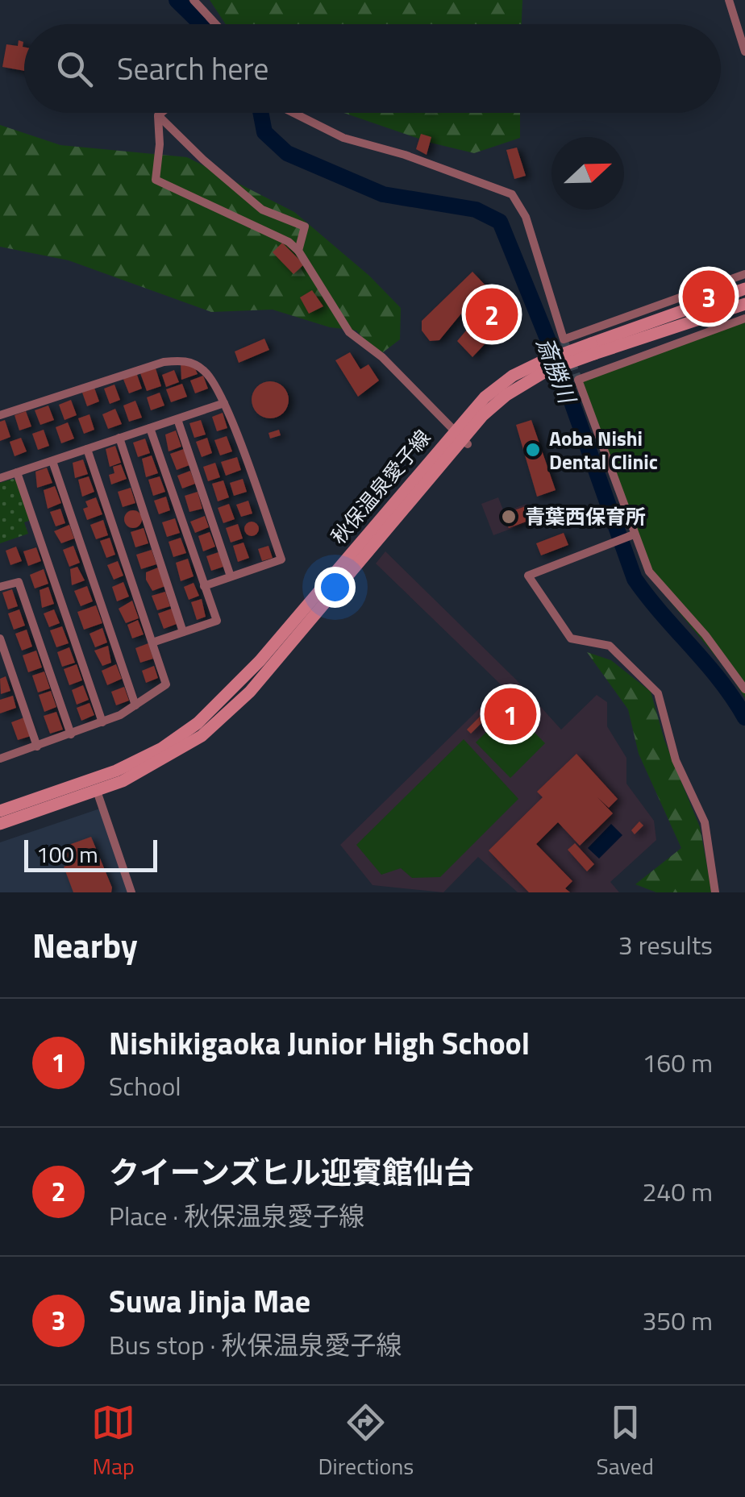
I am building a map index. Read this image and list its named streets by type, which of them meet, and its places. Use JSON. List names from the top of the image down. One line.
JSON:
{"streets":{"main road":["秋保温泉愛子線"]},"water":["斎勝川"],"places":["Aoba Nishi Dental Clinic","青葉西保育所"],"scale_bar":"100 m","north":"right","page":{"search":"Search here","pins":["3","2","1"],"scale":"100 m","heading":["Nearby","3 results"],"list":[{"mark":"1","name":"Nishikigaoka Junior High School","note":"School","value":"160 m"},{"mark":"2","name":"クイーンズヒル迎賓館仙台","note":"Place · 秋保温泉愛子線","value":"240 m"},{"mark":"3","name":"Suwa Jinja Mae","note":"Bus stop · 秋保温泉愛子線","value":"350 m"}],"nav":["Map","Directions","Saved"]}}
